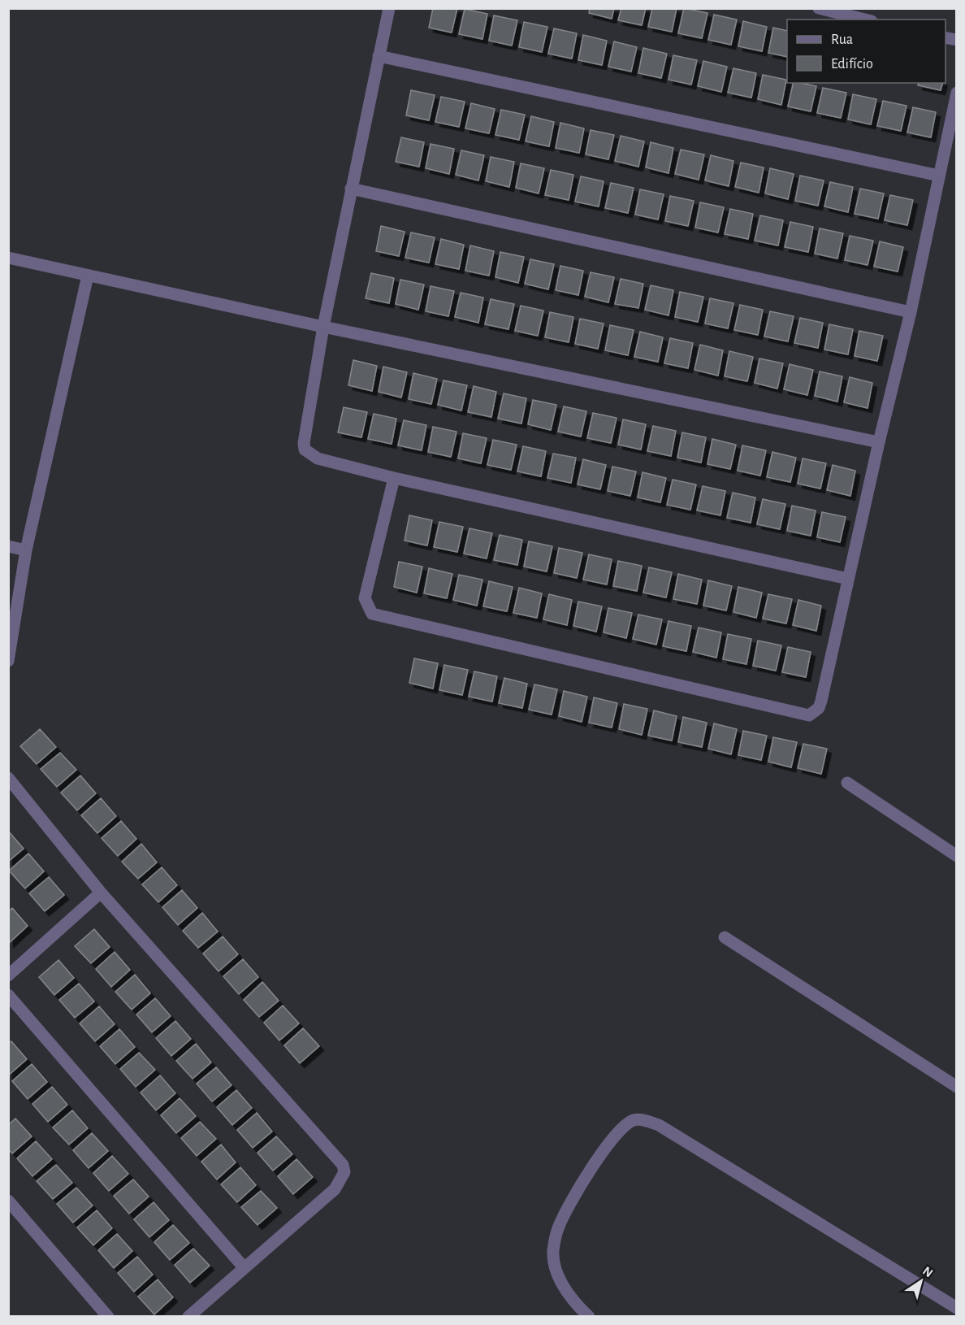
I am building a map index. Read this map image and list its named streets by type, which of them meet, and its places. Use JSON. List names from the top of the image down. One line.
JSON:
{"legend":["Rua","Edifício"],"north":"top right"}
